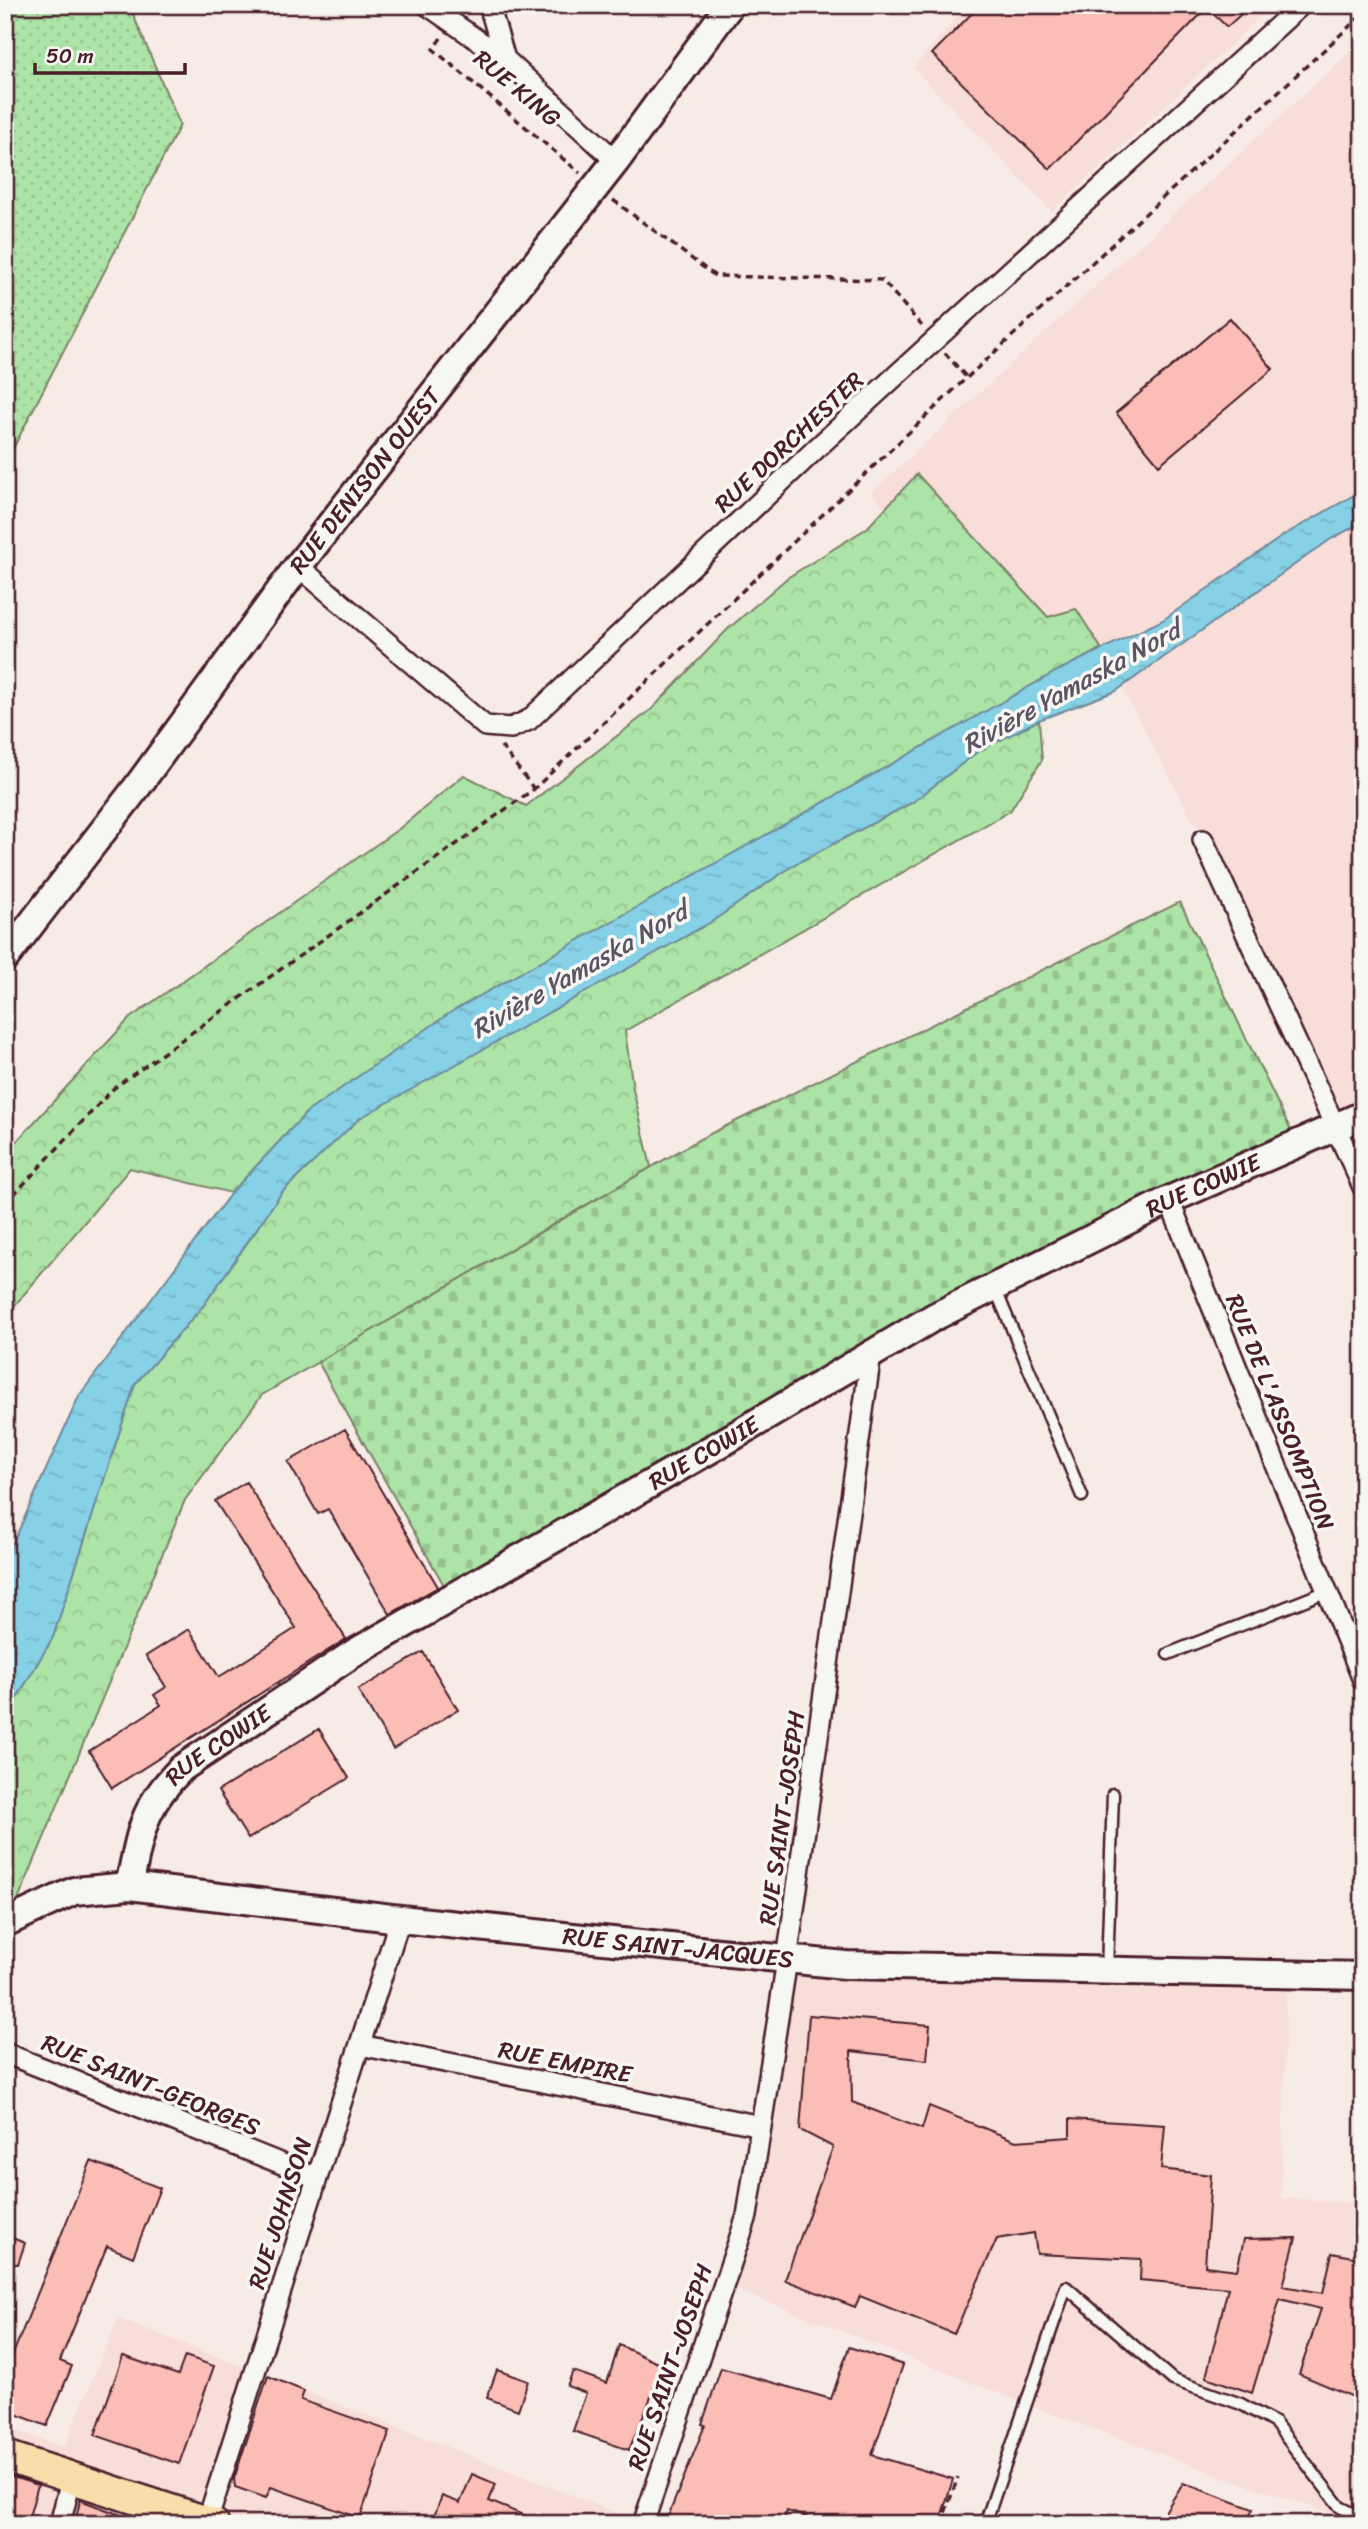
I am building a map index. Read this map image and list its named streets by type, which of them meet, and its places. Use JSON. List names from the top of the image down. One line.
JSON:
{"streets":{"street":["RUE KING","RUE DORCHESTER","RUE DENISON OUEST","RUE COWIE","RUE DE L'ASSOMPTION","RUE SAINT-JOSEPH","RUE SAINT-JACQUES","RUE EMPIRE","RUE SAINT-GEORGES","RUE JOHNSON"]},"crossings":[["RUE KING","RUE DENISON OUEST"],["RUE COWIE","RUE DE L'ASSOMPTION"],["RUE COWIE","RUE SAINT-JOSEPH"],["RUE COWIE","RUE SAINT-JACQUES"],["RUE SAINT-JOSEPH","RUE SAINT-JACQUES"],["RUE SAINT-JOSEPH","RUE EMPIRE"],["RUE SAINT-JACQUES","RUE JOHNSON"],["RUE EMPIRE","RUE JOHNSON"],["RUE SAINT-GEORGES","RUE JOHNSON"]],"water":["Rivière Yamaska Nord"],"scale_bar":"50 m"}
